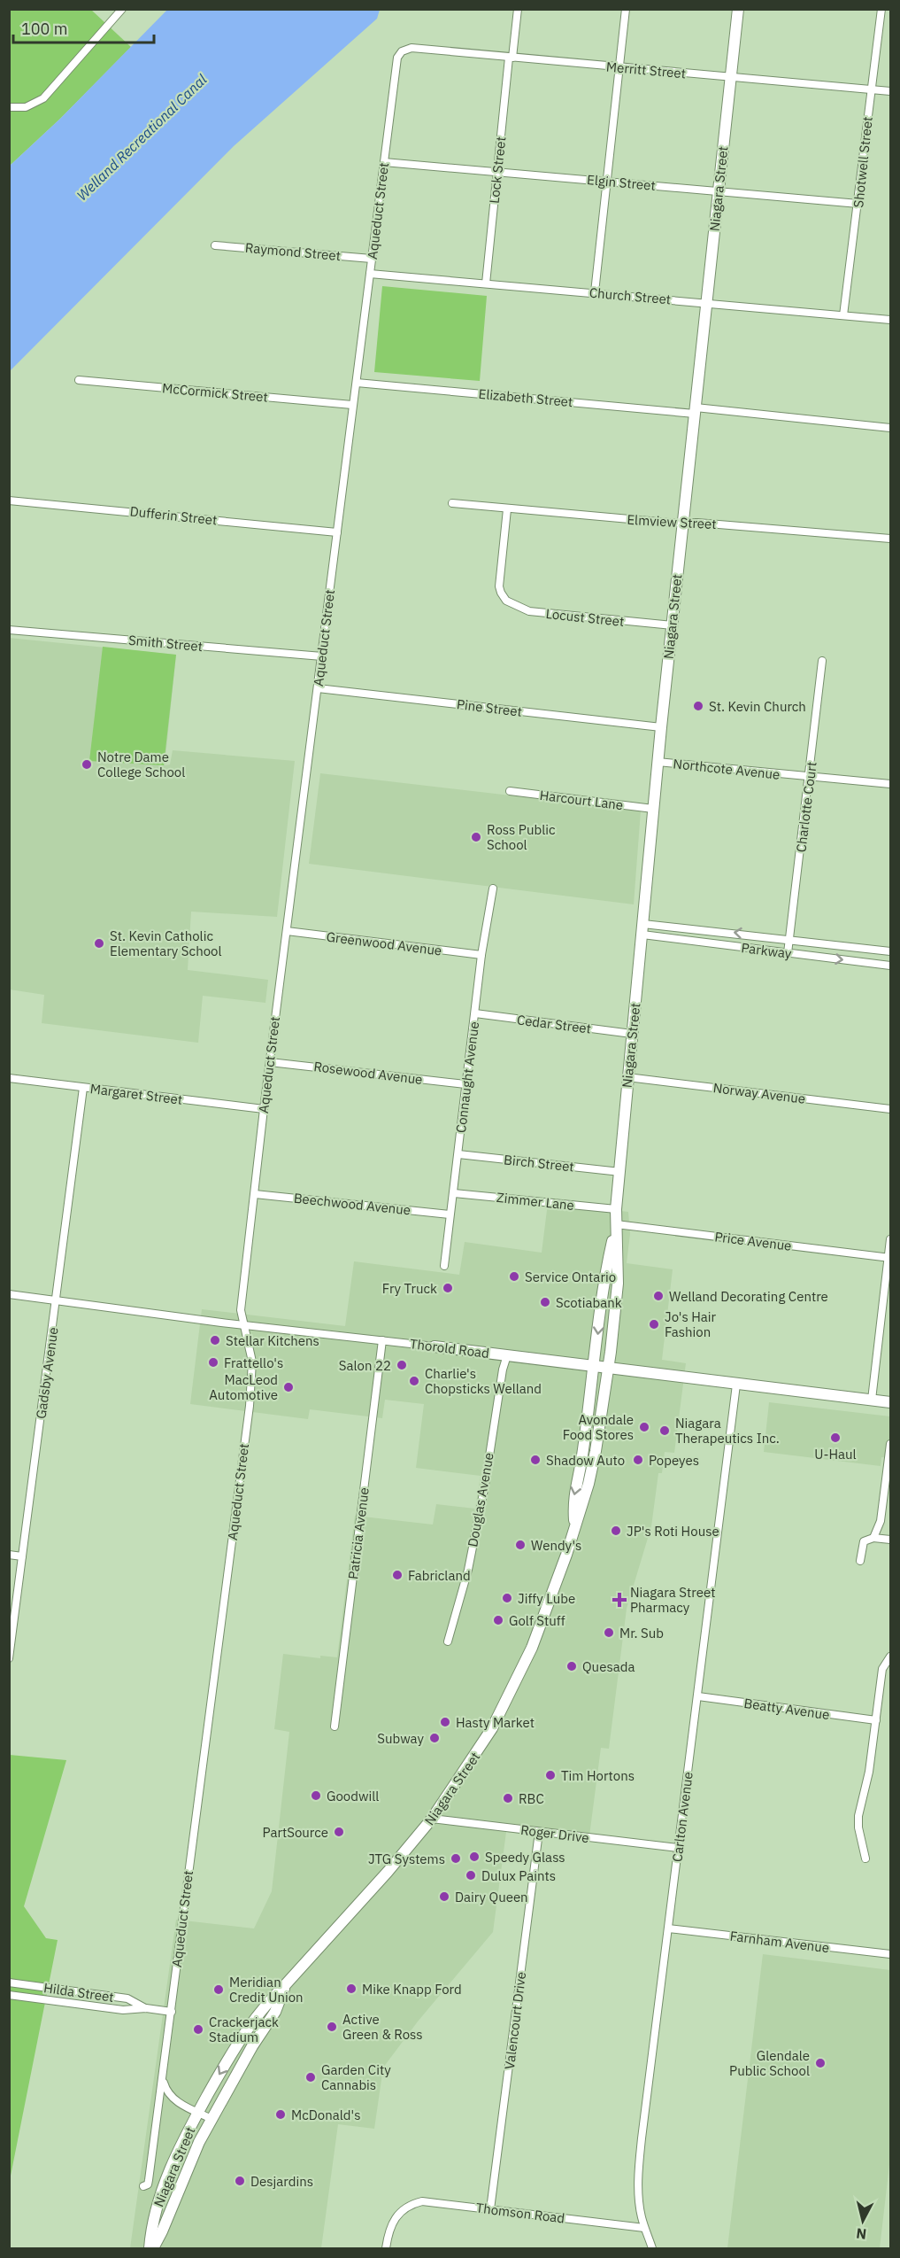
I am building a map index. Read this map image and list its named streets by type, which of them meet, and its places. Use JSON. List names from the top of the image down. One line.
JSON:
{"streets":{"main road":["Niagara Street","Thorold Road"],"street":["Merritt Street","Shotwell Street","Lock Street","Elgin Street","Aqueduct Street","Raymond Street","Church Street","McCormick Street","Elizabeth Street","Dufferin Street","Elmview Street","Locust Street","Smith Street","Pine Street","Northcote Avenue","Harcourt Lane","Charlotte Court","Greenwood Avenue","Parkway","Cedar Street","Rosewood Avenue","Connaught Avenue","Norway Avenue","Margaret Street","Birch Street","Zimmer Lane","Beechwood Avenue","Price Avenue","Gadsby Avenue","Douglas Avenue","Patricia Avenue","Beatty Avenue","Carlton Avenue","Roger Drive","Farnham Avenue","Hilda Street","Valencourt Drive","Thomson Road"]},"crossings":[["Merritt Street","Shotwell Street"],["Merritt Street","Lock Street"],["Merritt Street","Niagara Street"],["Merritt Street","Aqueduct Street"],["Shotwell Street","Elgin Street"],["Shotwell Street","Church Street"],["Lock Street","Elgin Street"],["Lock Street","Church Street"],["Elgin Street","Niagara Street"],["Elgin Street","Aqueduct Street"],["Niagara Street","Church Street"],["Niagara Street","Elizabeth Street"],["Niagara Street","Elmview Street"],["Niagara Street","Locust Street"],["Niagara Street","Pine Street"],["Niagara Street","Northcote Avenue"],["Niagara Street","Harcourt Lane"],["Niagara Street","Parkway"],["Niagara Street","Cedar Street"],["Niagara Street","Norway Avenue"],["Niagara Street","Birch Street"],["Niagara Street","Zimmer Lane"],["Niagara Street","Price Avenue"],["Niagara Street","Thorold Road"],["Niagara Street","Roger Drive"],["Aqueduct Street","Raymond Street"],["Aqueduct Street","Church Street"],["Aqueduct Street","McCormick Street"],["Aqueduct Street","Elizabeth Street"],["Aqueduct Street","Dufferin Street"],["Aqueduct Street","Smith Street"],["Aqueduct Street","Pine Street"],["Aqueduct Street","Greenwood Avenue"],["Aqueduct Street","Rosewood Avenue"],["Aqueduct Street","Margaret Street"],["Aqueduct Street","Beechwood Avenue"],["Aqueduct Street","Thorold Road"],["Aqueduct Street","Hilda Street"],["Elmview Street","Locust Street"],["Northcote Avenue","Charlotte Court"],["Charlotte Court","Parkway"],["Greenwood Avenue","Connaught Avenue"],["Cedar Street","Connaught Avenue"],["Rosewood Avenue","Connaught Avenue"],["Connaught Avenue","Birch Street"],["Connaught Avenue","Zimmer Lane"],["Connaught Avenue","Beechwood Avenue"],["Margaret Street","Gadsby Avenue"],["Thorold Road","Gadsby Avenue"],["Thorold Road","Douglas Avenue"],["Thorold Road","Patricia Avenue"],["Thorold Road","Carlton Avenue"],["Beatty Avenue","Carlton Avenue"],["Carlton Avenue","Roger Drive"],["Carlton Avenue","Farnham Avenue"],["Carlton Avenue","Thomson Road"],["Roger Drive","Valencourt Drive"],["Valencourt Drive","Thomson Road"]],"water":["Welland Recreational Canal"],"places":{"other":["St. Kevin Church","Notre Dame College School","Ross Public School","St. Kevin Catholic Elementary School","Service Ontario","Fry Truck","Welland Decorating Centre","Scotiabank","Jo's Hair Fashion","Stellar Kitchens","Frattello's","Salon 22","Charlie's Chopsticks Welland","MacLeod Automotive","Avondale Food Stores","Niagara Therapeutics Inc.","U-Haul","Shadow Auto","Popeyes","JP's Roti House","Wendy's","Fabricland","Jiffy Lube","Golf Stuff","Mr. Sub","Quesada","Hasty Market","Subway","Tim Hortons","Goodwill","RBC","PartSource","Speedy Glass","JTG Systems","Dulux Paints","Dairy Queen","Mike Knapp Ford","Meridian Credit Union","Active Green & Ross","Crackerjack Stadium","Glendale Public School","Garden City Cannabis","McDonald's","Desjardins"],"health":["Niagara Street Pharmacy"]},"scale_bar":"100 m","north":"bottom"}
